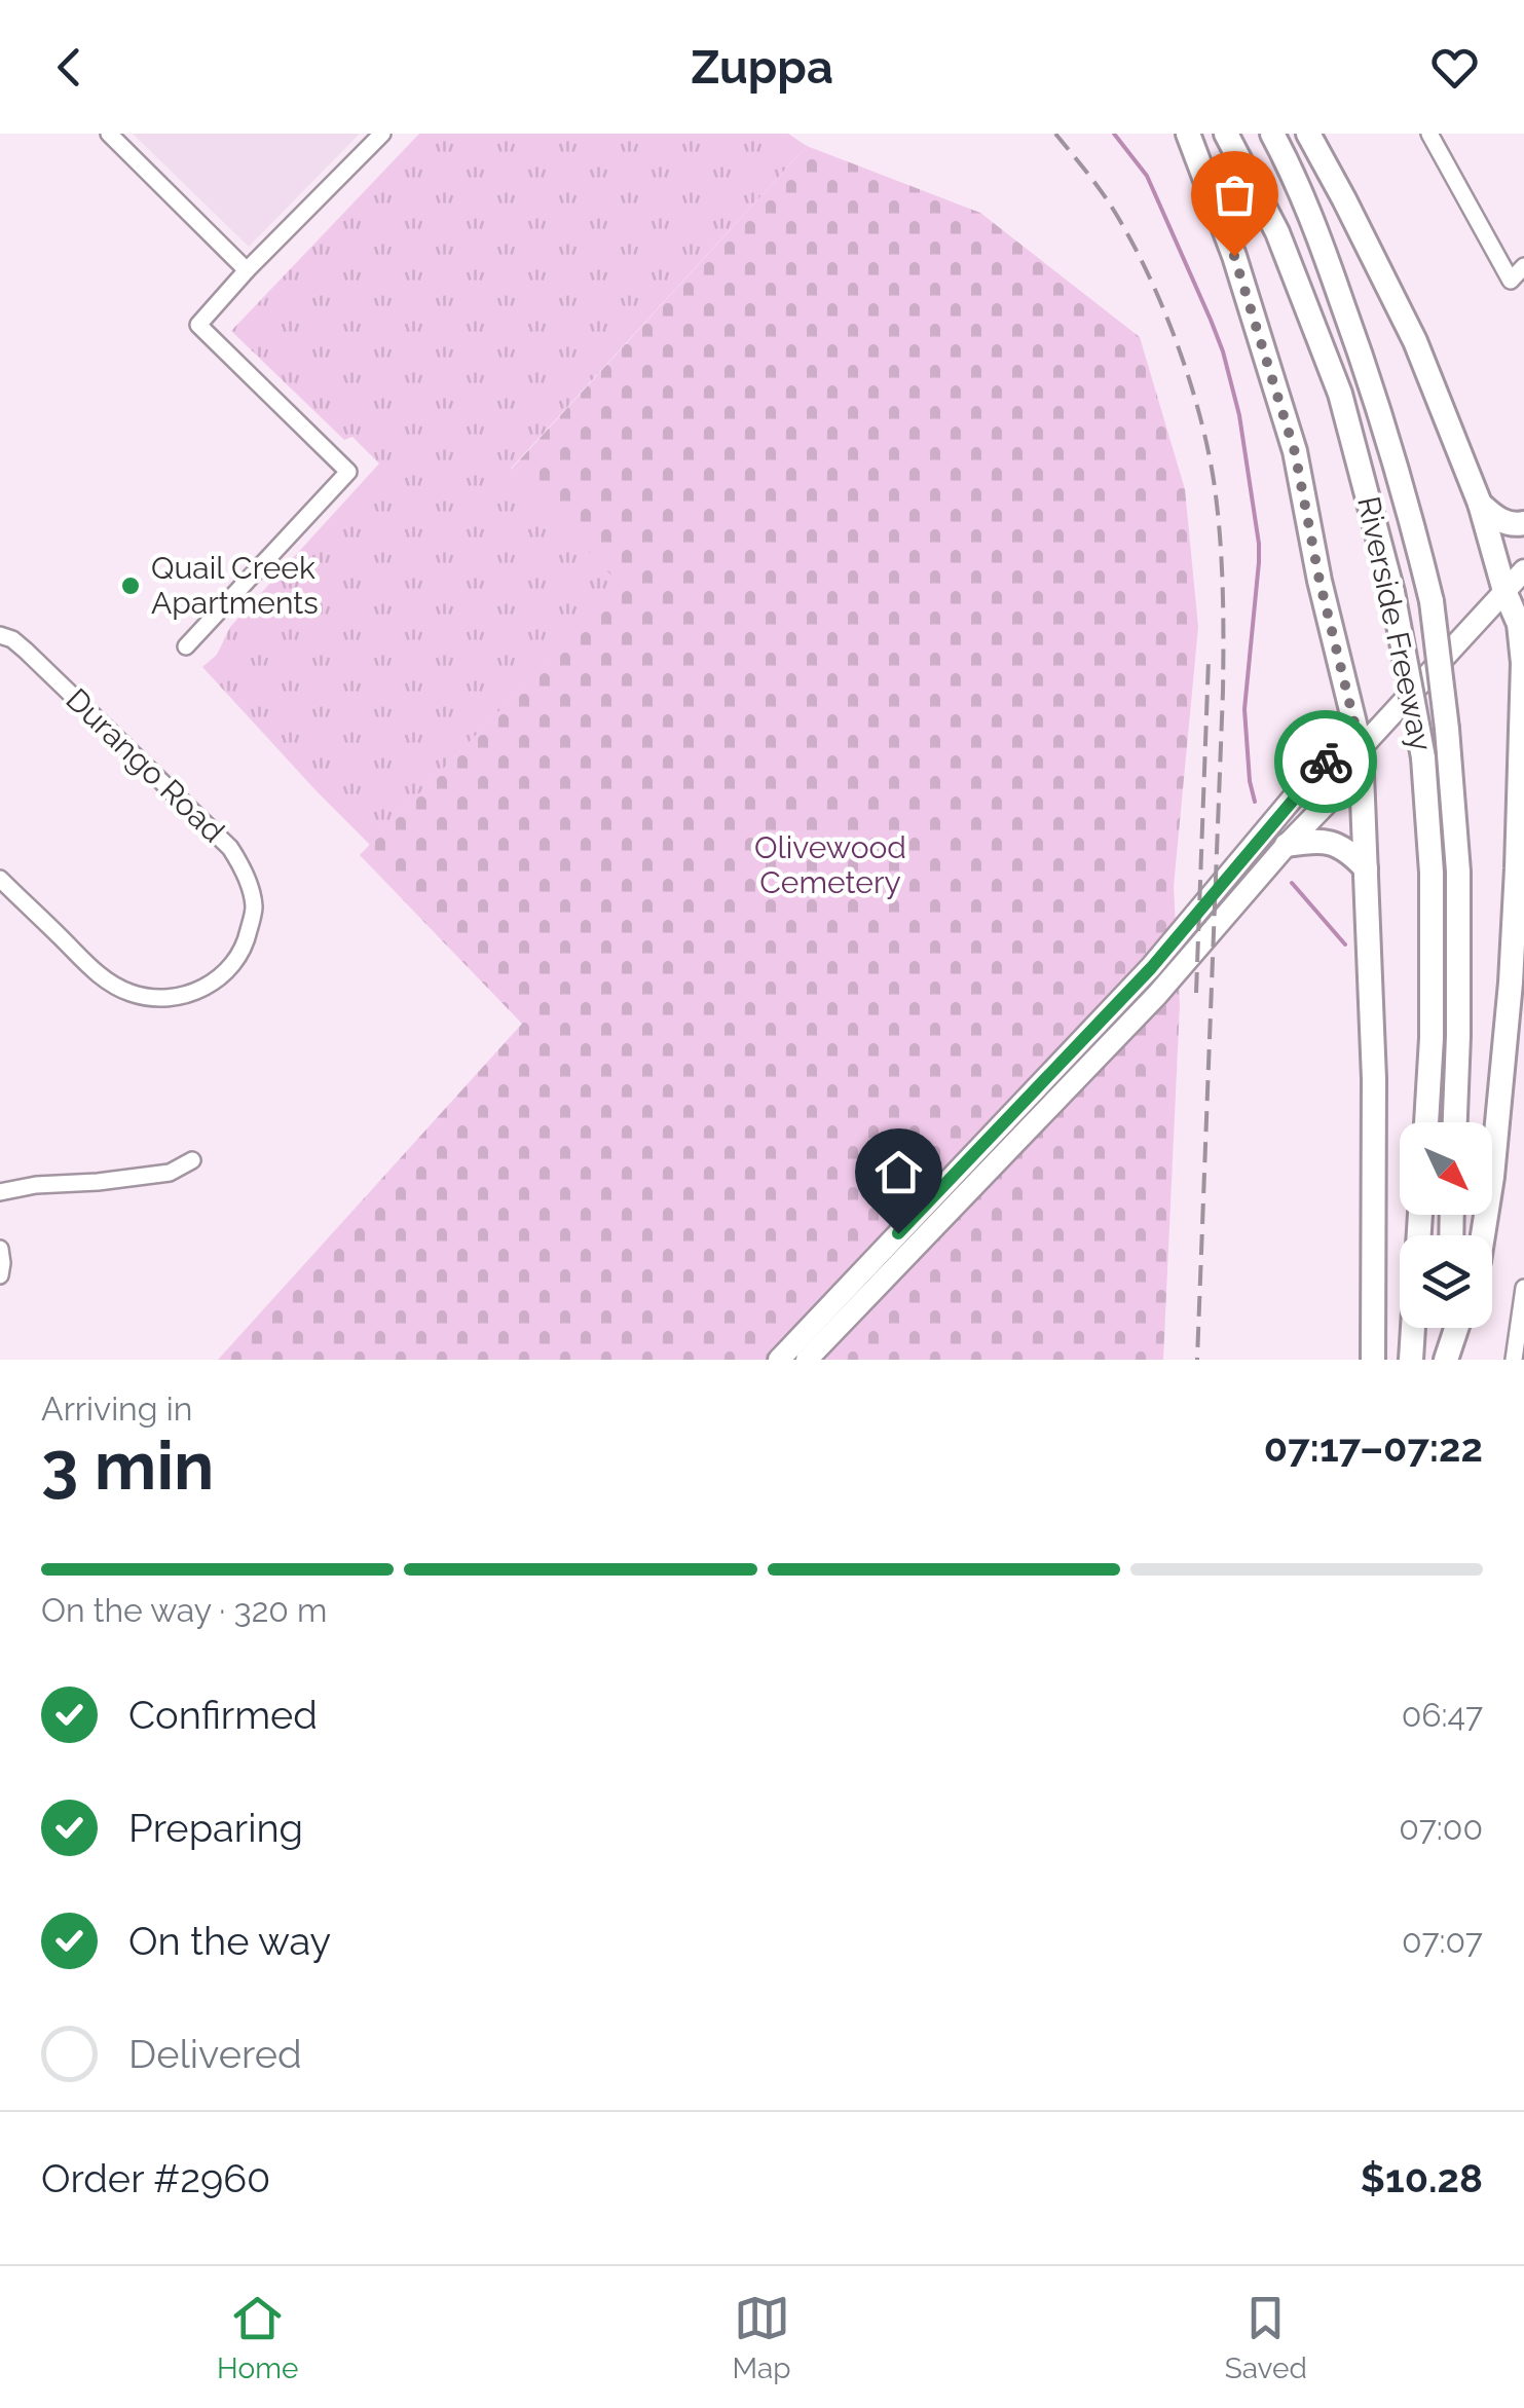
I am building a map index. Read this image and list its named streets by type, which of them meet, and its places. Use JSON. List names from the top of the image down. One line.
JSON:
{"streets":{"highway":["Riverside Freeway"],"street":["Durango Road"]},"parks":["Olivewood Cemetery"],"places":["Quail Creek Apartments"],"north":"bottom right","page":{"header":"Zuppa","heading":["3 min","Arriving in","07:17–07:22"],"panel":["Order #2960","$10.28"],"bar":"On the way · 320 m","list":[["Confirmed","06:47"],["Preparing","07:00"],["On the way","07:07"],"Delivered"],"tabs":["Home","Map","Saved"]}}
